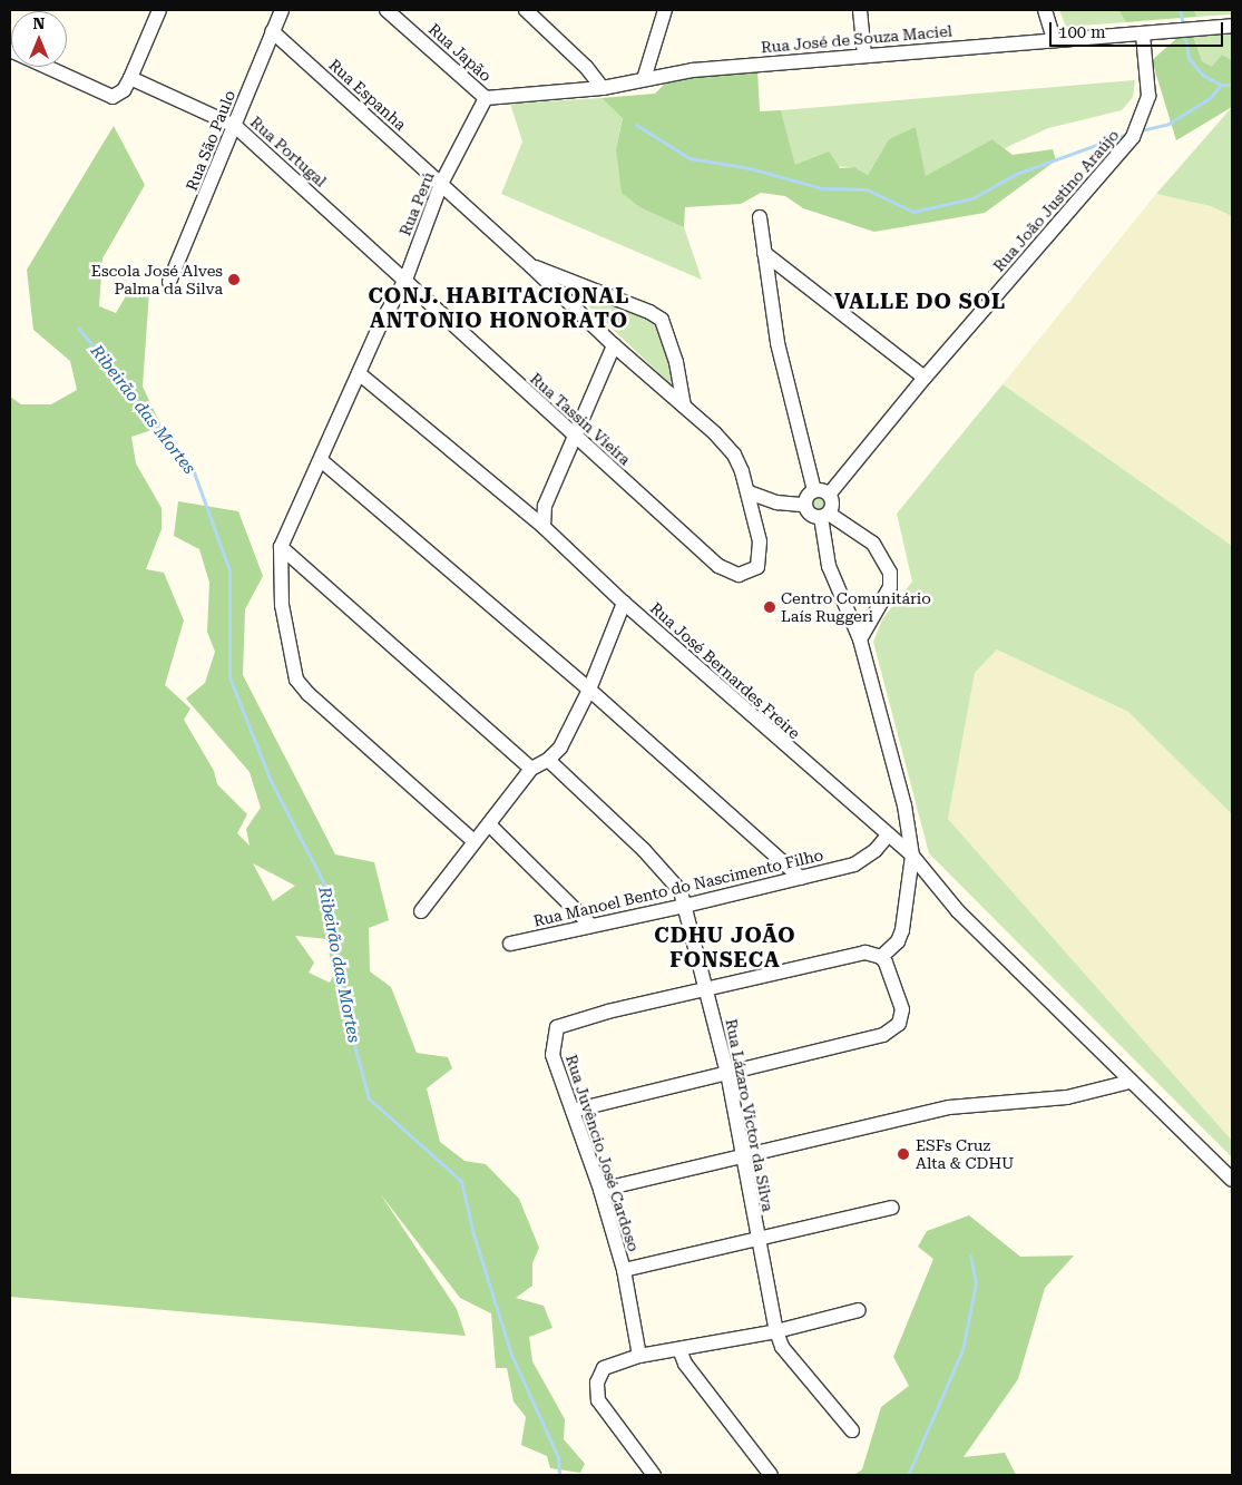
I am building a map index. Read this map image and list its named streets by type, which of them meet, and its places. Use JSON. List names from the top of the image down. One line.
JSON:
{"streets":{"street":["Rua José de Souza Maciel","Rua Japão","Rua Espanha","Rua São Paulo","Rua Portugal","Rua João Justino Araújo","Rua Perú","Rua Tassin Vieira","Rua José Bernardes Freire","Rua Manoel Bento do Nascimento Filho","Rua Lázaro Victor da Silva","Rua Juvêncio José Cardoso"]},"crossings":[["Rua José de Souza Maciel","Rua Japão"],["Rua José de Souza Maciel","Rua João Justino Araújo"],["Rua José de Souza Maciel","Rua Perú"],["Rua Japão","Rua Perú"],["Rua Espanha","Rua São Paulo"],["Rua Espanha","Rua Perú"],["Rua Espanha","Rua Tassin Vieira"],["Rua São Paulo","Rua Portugal"],["Rua Portugal","Rua Perú"],["Rua Portugal","Rua Tassin Vieira"],["Rua Perú","Rua Tassin Vieira"],["Rua Perú","Rua José Bernardes Freire"],["Rua José Bernardes Freire","Rua Manoel Bento do Nascimento Filho"],["Rua Manoel Bento do Nascimento Filho","Rua Lázaro Victor da Silva"],["Rua Lázaro Victor da Silva","Rua Juvêncio José Cardoso"]],"districts":["CONJ. HABITACIONAL ANTONIO HONORATO","VALLE DO SOL","CDHU JOÃO FONSECA"],"water":["Ribeirão das Mortes"],"places":["Escola José Alves Palma da Silva","Centro Comunitário Laís Ruggeri","ESFs Cruz Alta & CDHU"],"scale_bar":"100 m","north":"top"}
